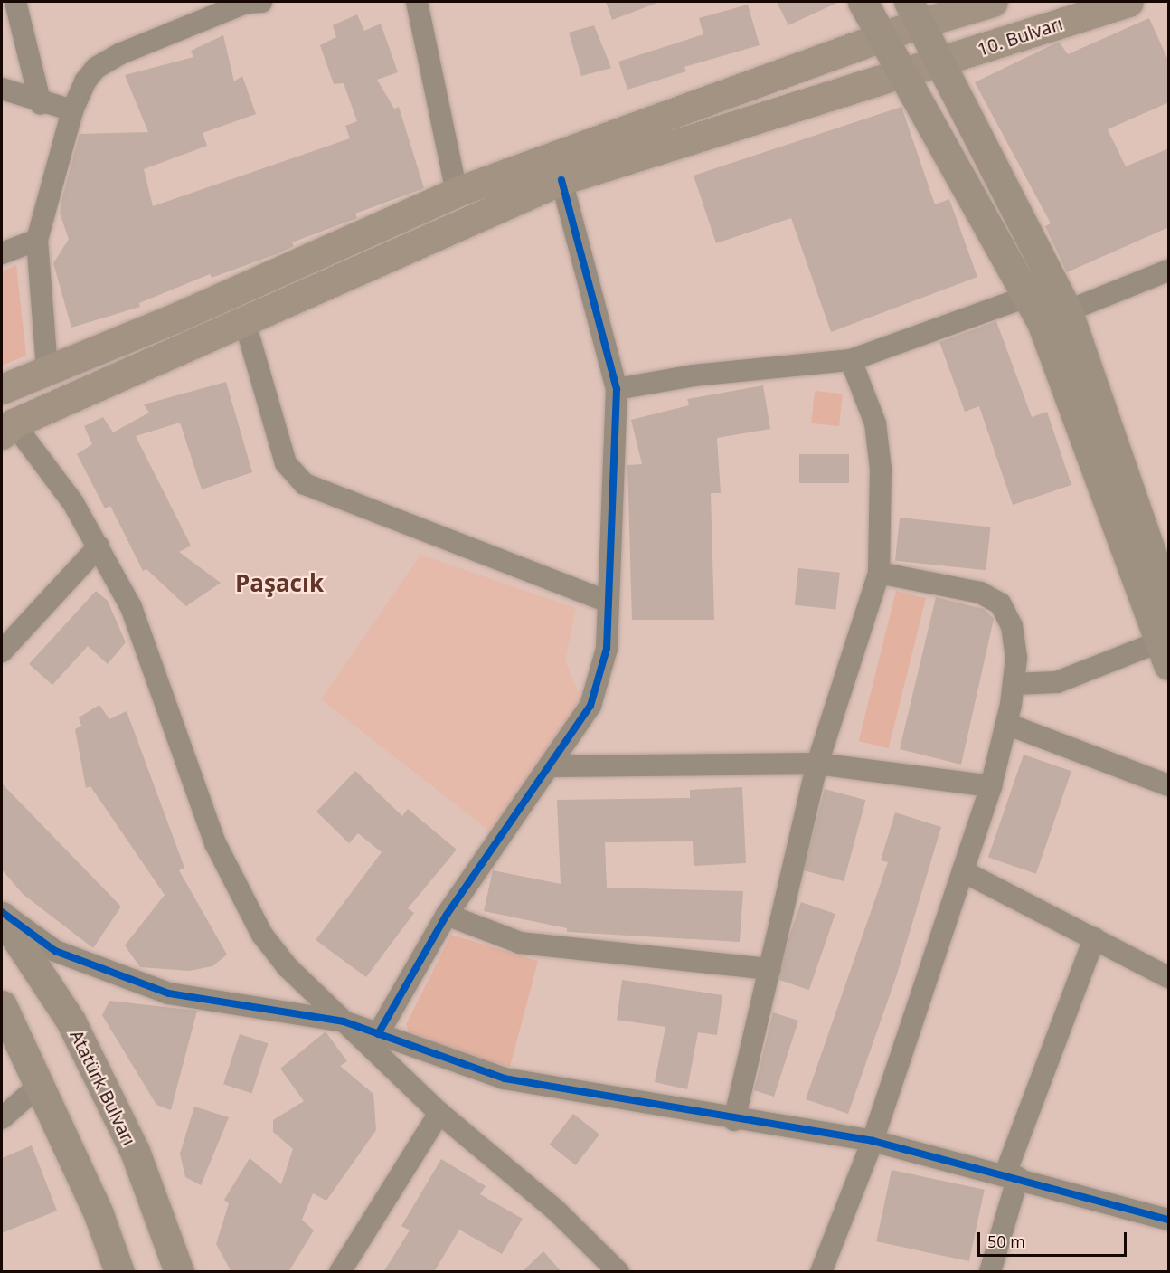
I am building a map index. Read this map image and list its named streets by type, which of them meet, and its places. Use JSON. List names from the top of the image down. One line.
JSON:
{"streets":{"main road":["10. Bulvarı","Atatürk Bulvarı"]},"districts":["Paşacık"],"scale_bar":"50 m"}
